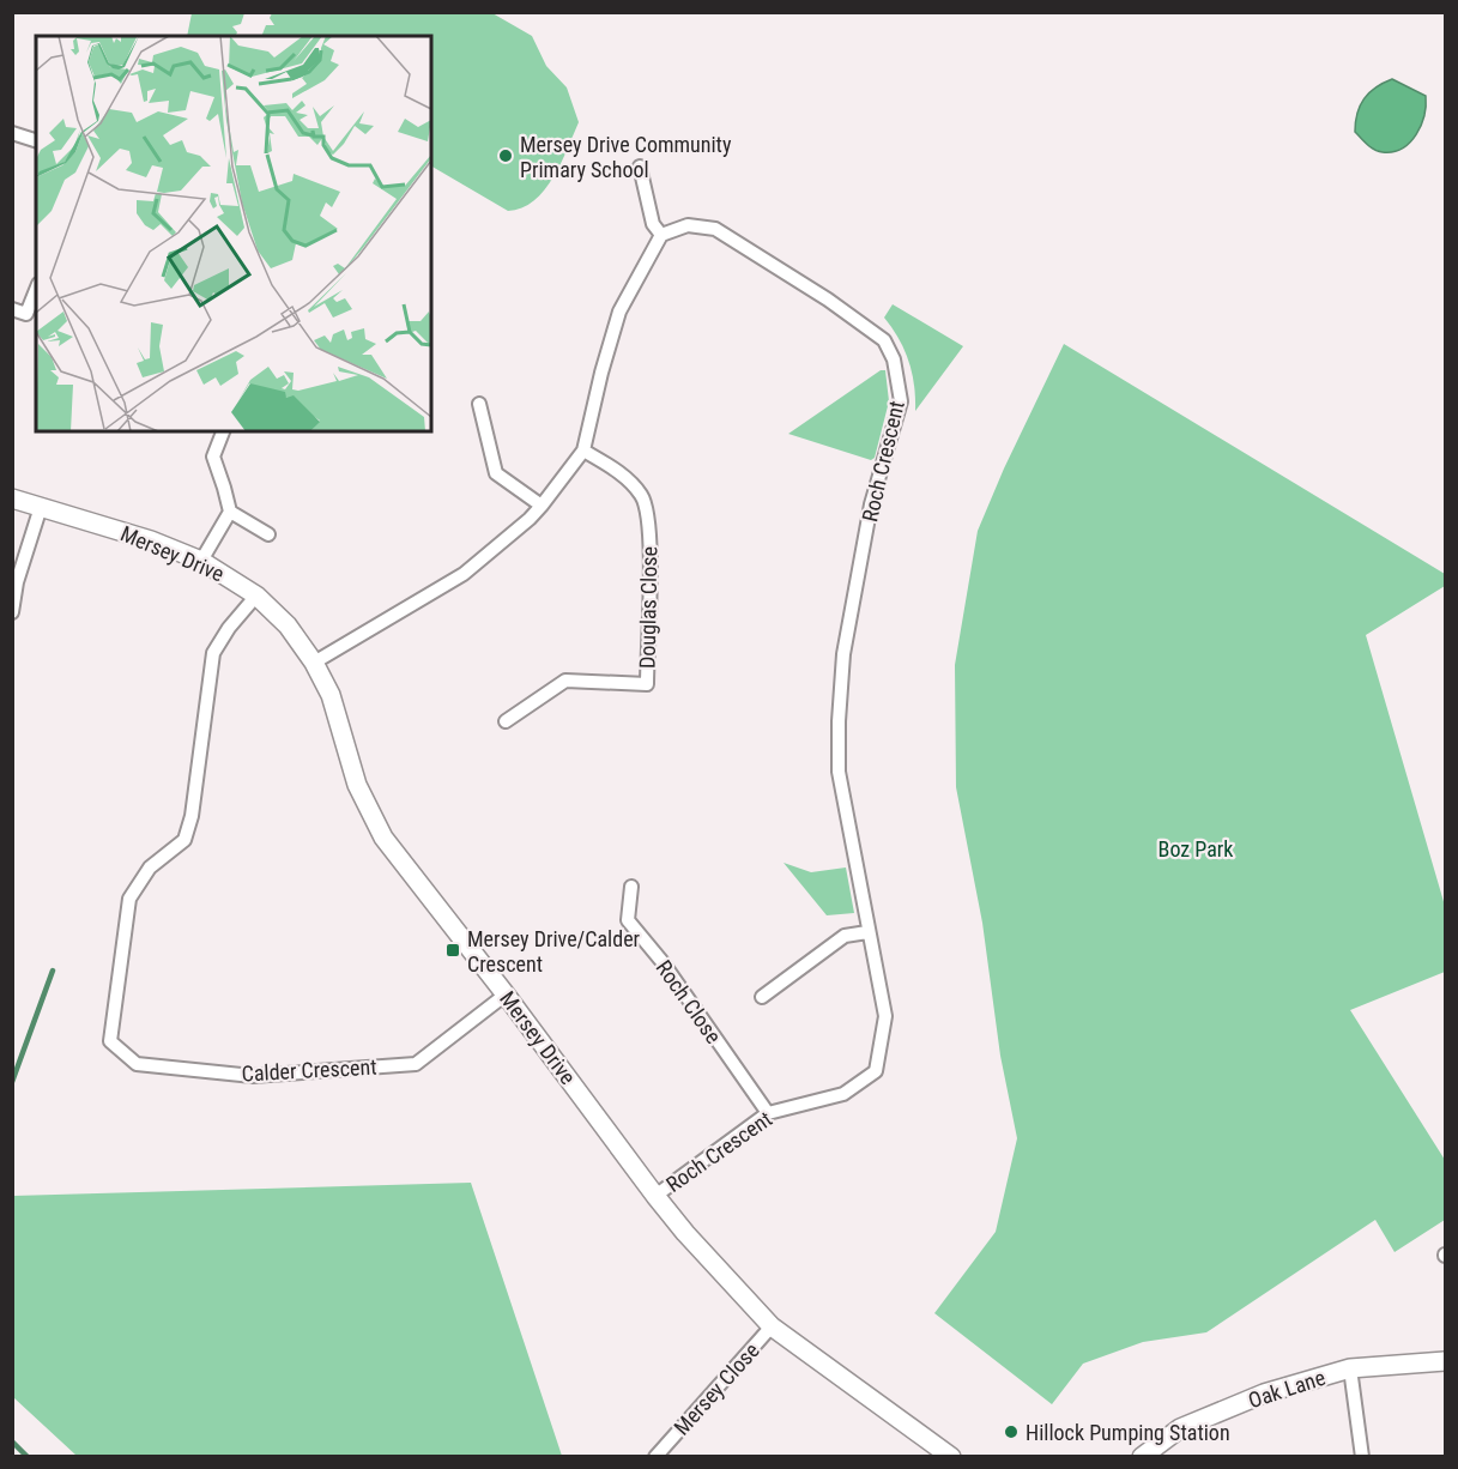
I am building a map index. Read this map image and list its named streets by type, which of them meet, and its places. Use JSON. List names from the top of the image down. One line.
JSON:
{"streets":{"street":["Roch Crescent","Mersey Drive","Douglas Close","Roch Close","Calder Crescent","Mersey Close","Oak Lane"]},"crossings":[["Roch Crescent","Mersey Drive"],["Roch Crescent","Roch Close"],["Mersey Drive","Calder Crescent"],["Mersey Drive","Mersey Close"]],"parks":["Boz Park"],"places":{"other":["Mersey Drive Community Primary School","Hillock Pumping Station"],"transit":["Mersey Drive/Calder Crescent"]}}
